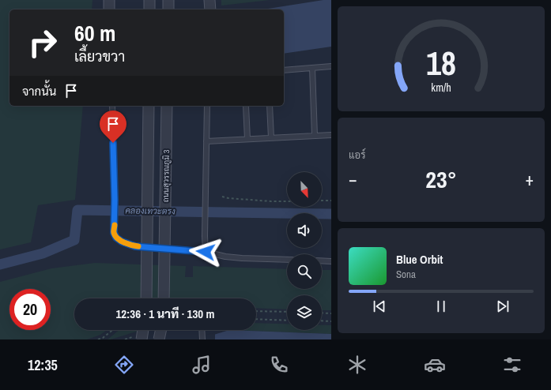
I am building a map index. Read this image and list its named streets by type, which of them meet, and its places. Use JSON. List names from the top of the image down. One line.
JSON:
{"streets":{"street":["ถนนสุวรรณภูมิ 3"]},"water":["คลองเทวะตรง"],"north":"bottom right","page":{"turn":["60 m","เลี้ยวขวา"],"then":"จากนั้น","tile":"แอร์","heat":["−","23°","+"],"song":["Blue Orbit","Sona"],"limit":"20","trip":"12:36 · 1 นาที · 130 m","tabs":"12:35","gauge":["18","km/h"]}}
